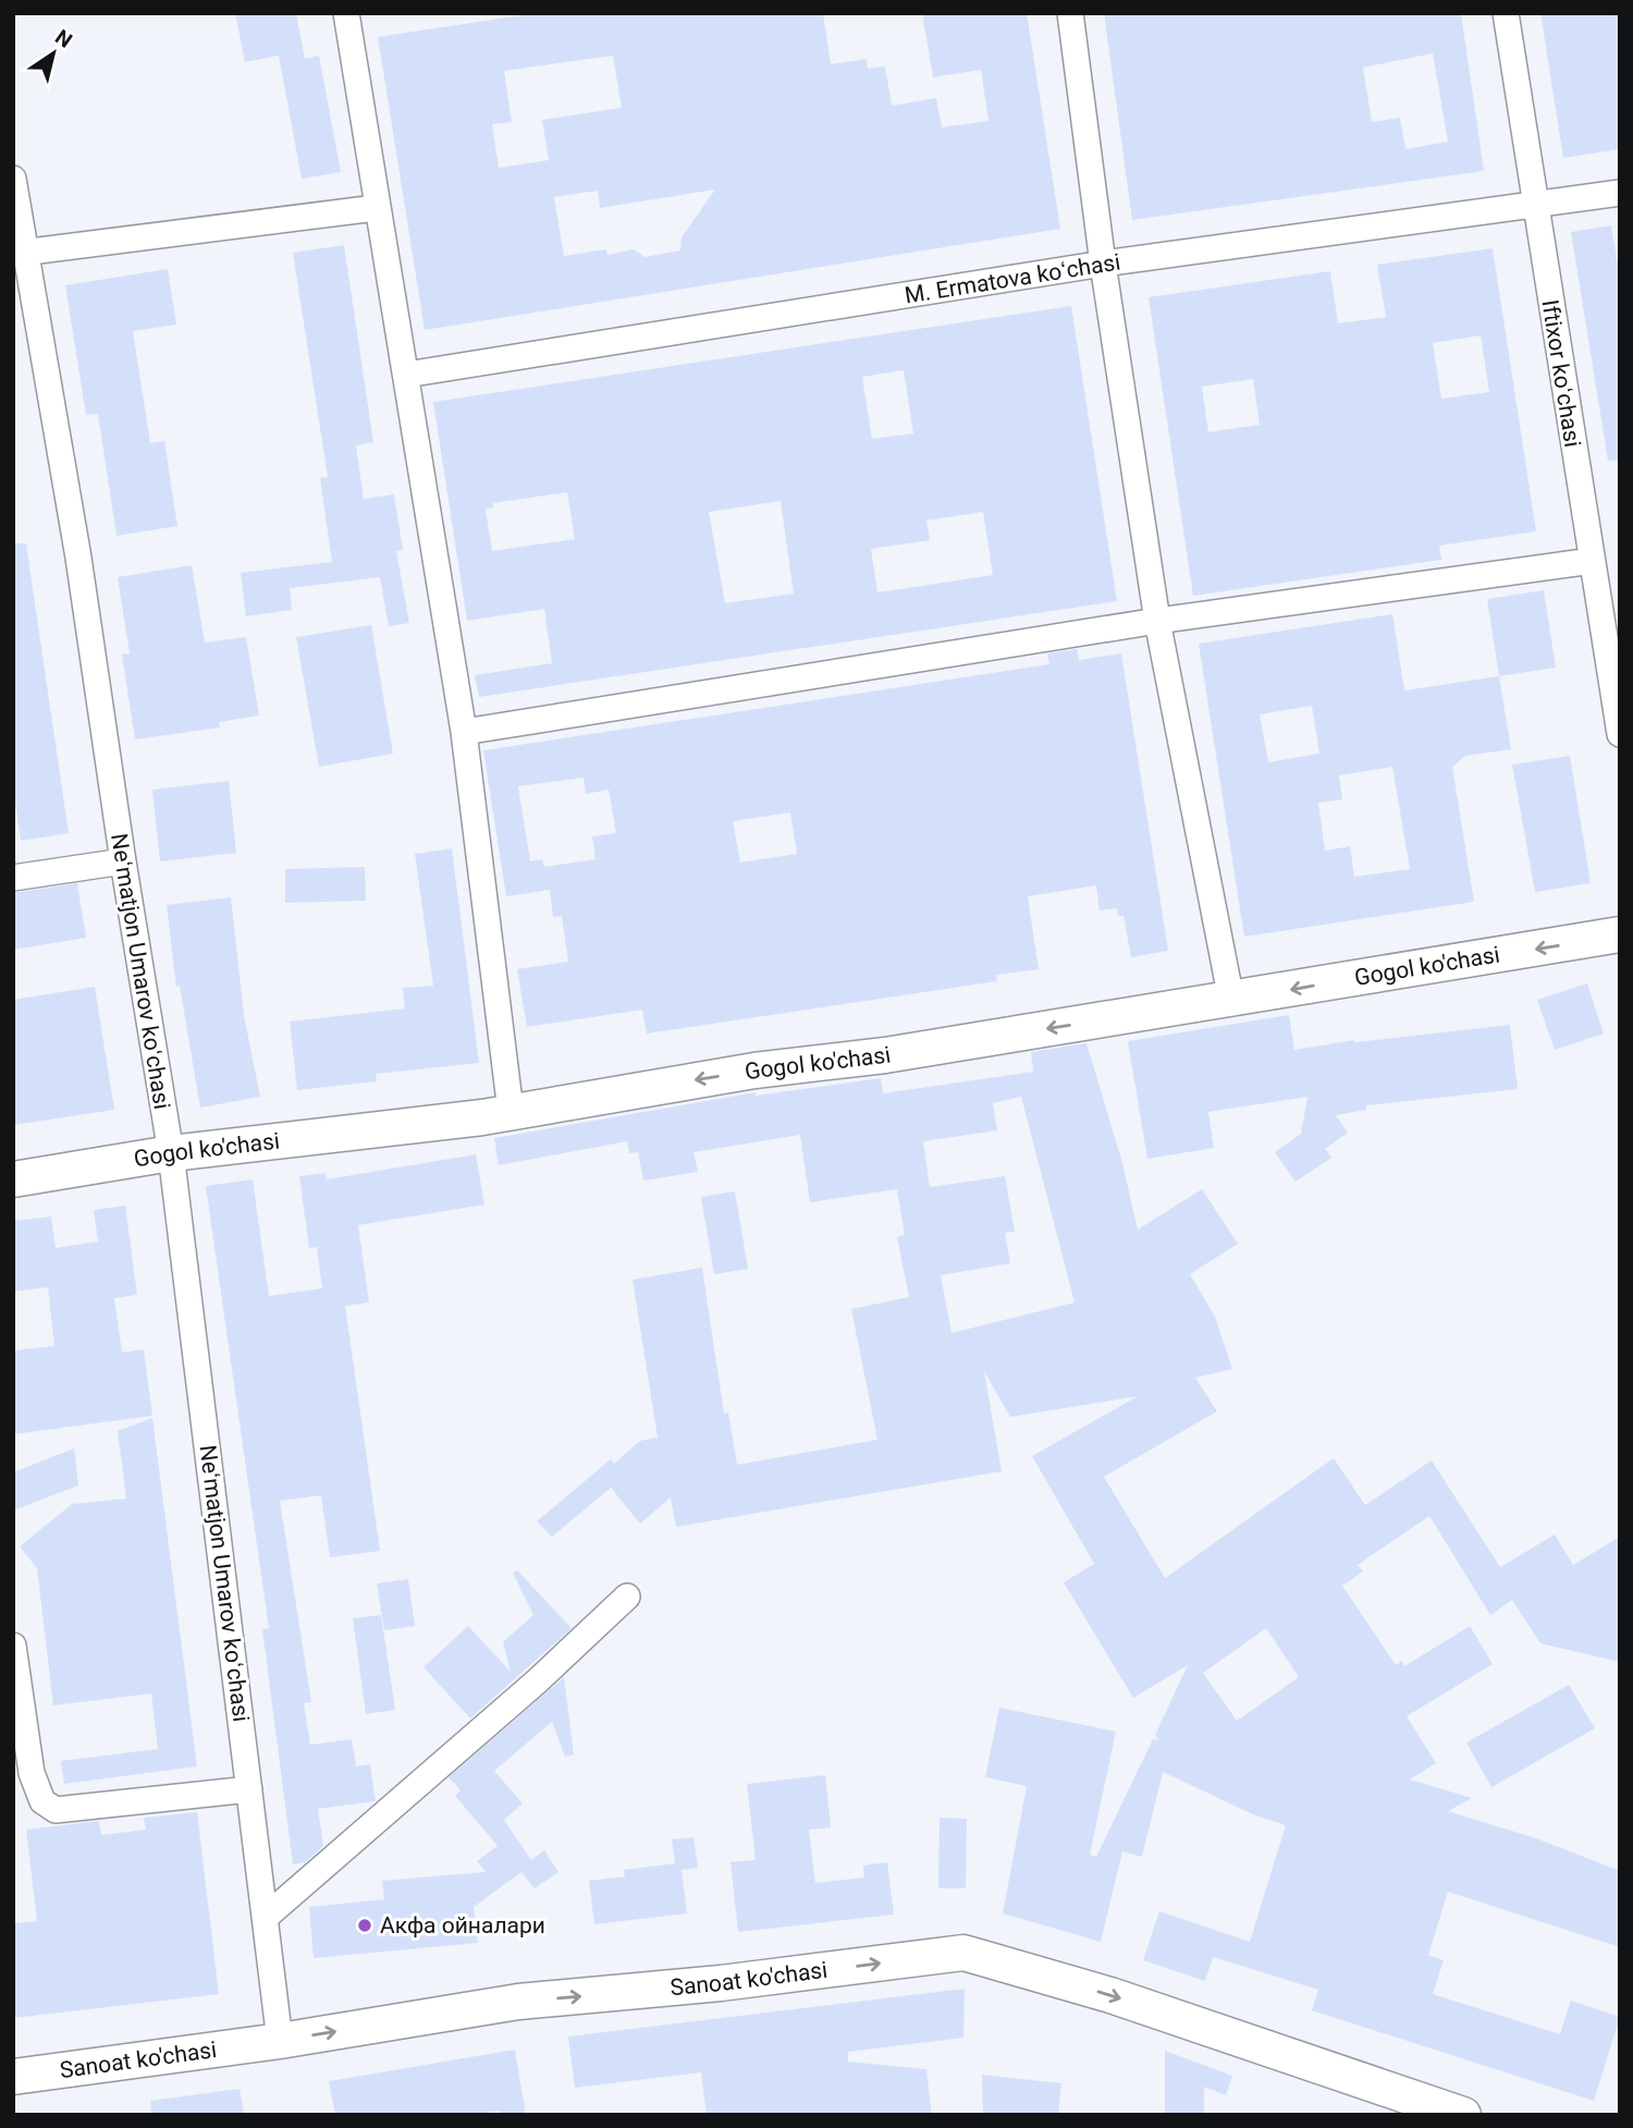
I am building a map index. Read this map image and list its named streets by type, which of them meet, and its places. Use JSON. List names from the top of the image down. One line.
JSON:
{"streets":{"main road":["Gogol ko'chasi","Sanoat ko'chasi"],"street":["M. Ermatova koʻchasi","Iftixor koʻchasi","Neʻmatjon Umarov koʻchasi"]},"crossings":[["M. Ermatova koʻchasi","Iftixor koʻchasi"],["Gogol ko'chasi","Neʻmatjon Umarov koʻchasi"],["Neʻmatjon Umarov koʻchasi","Sanoat ko'chasi"]],"one_way":["Gogol ko'chasi","Sanoat ko'chasi"],"places":["Акфа ойналари"],"north":"top right"}
